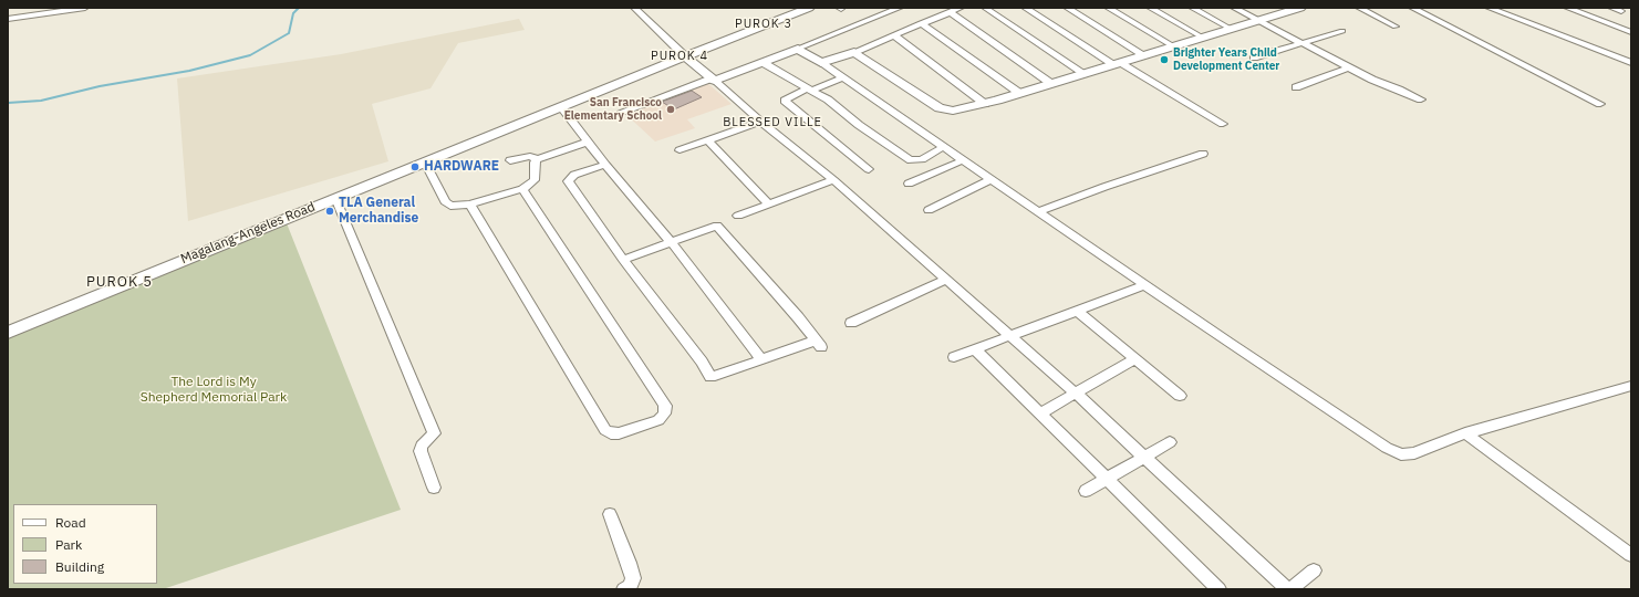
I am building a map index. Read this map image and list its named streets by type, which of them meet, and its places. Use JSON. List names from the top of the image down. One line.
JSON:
{"streets":{"street":["Magalang-Angeles Road"]},"districts":["PUROK 3","PUROK 4","BLESSED VILLE","PUROK 5"],"parks":["The Lord is My Shepherd Memorial Park"],"places":["Brighter Years Child Development Center","San Francisco Elementary School","HARDWARE","TLA General Merchandise"],"legend":["Road","Park","Building"]}
